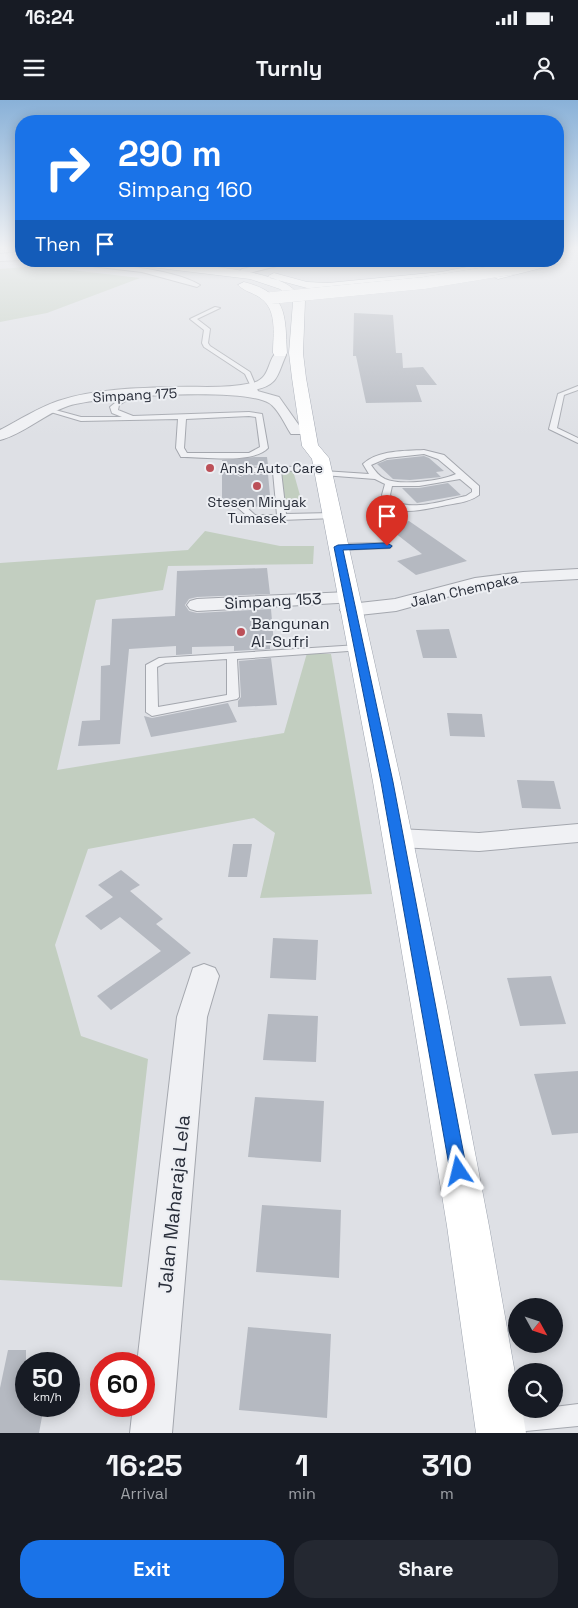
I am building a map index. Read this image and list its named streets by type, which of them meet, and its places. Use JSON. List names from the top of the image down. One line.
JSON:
{"streets":{"street":["Simpang 175","Jalan Chempaka","Simpang 153","Jalan Maharaja Lela"]},"crossings":[["Jalan Chempaka","Simpang 153"]],"places":["Ansh Auto Care","Stesen Minyak Tumasek","Bangunan Al-Sufri"],"north":"bottom right","page":{"status":"16:24","header":"Turnly","turn":["290 m","Simpang 160"],"then":"Then","speed":"50 km/h","limit":"60","eta":["16:25","Arrival","1","min","310","m"],"buttons":["Exit","Share"]}}
